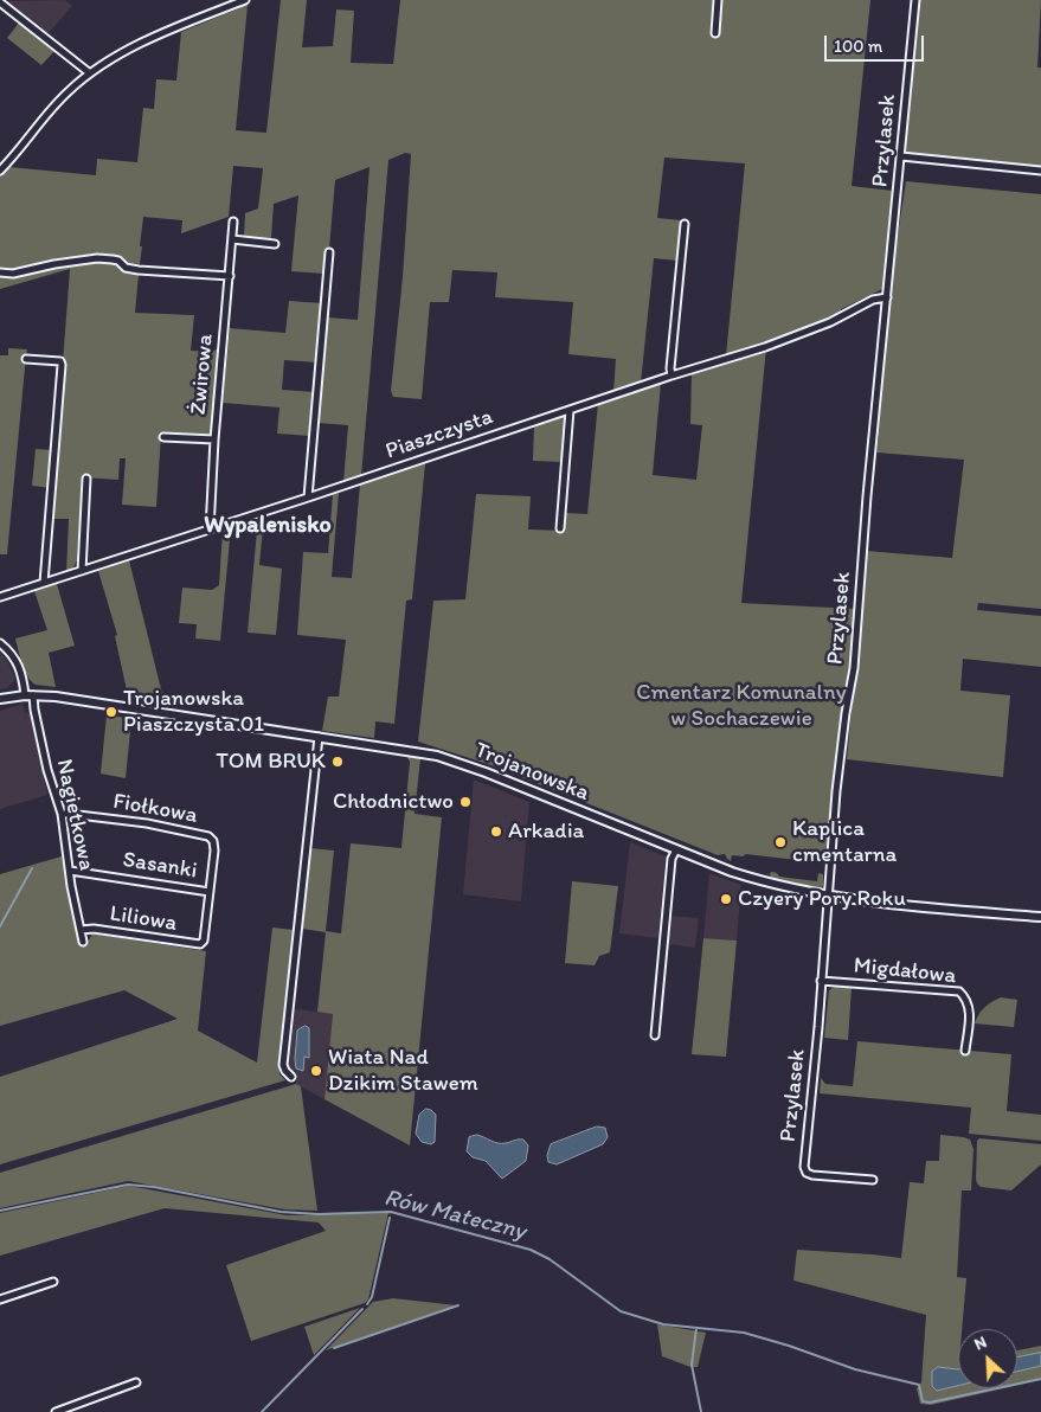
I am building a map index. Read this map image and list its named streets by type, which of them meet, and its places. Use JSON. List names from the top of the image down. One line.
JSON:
{"streets":{"street":["Przylasek","Żwirowa","Piaszczysta","Trojanowska","Fiołkowa","Nagietkowa","Sasanki","Liliowa","Migdałowa"]},"crossings":[["Przylasek","Piaszczysta"],["Przylasek","Trojanowska"],["Przylasek","Migdałowa"],["Żwirowa","Piaszczysta"],["Trojanowska","Nagietkowa"],["Fiołkowa","Nagietkowa"],["Fiołkowa","Sasanki"],["Fiołkowa","Liliowa"],["Nagietkowa","Sasanki"],["Nagietkowa","Liliowa"],["Sasanki","Liliowa"]],"districts":["Wypalenisko"],"water":["Rów Mateczny"],"parks":["Cmentarz Komunalny w Sochaczewie"],"places":["Trojanowska Piaszczysta 01","TOM BRUK","Chłodnictwo","Arkadia","Kaplica cmentarna","Czyery Pory Roku","Wiata Nad Dzikim Stawem"],"scale_bar":"100 m","north":"top left"}
